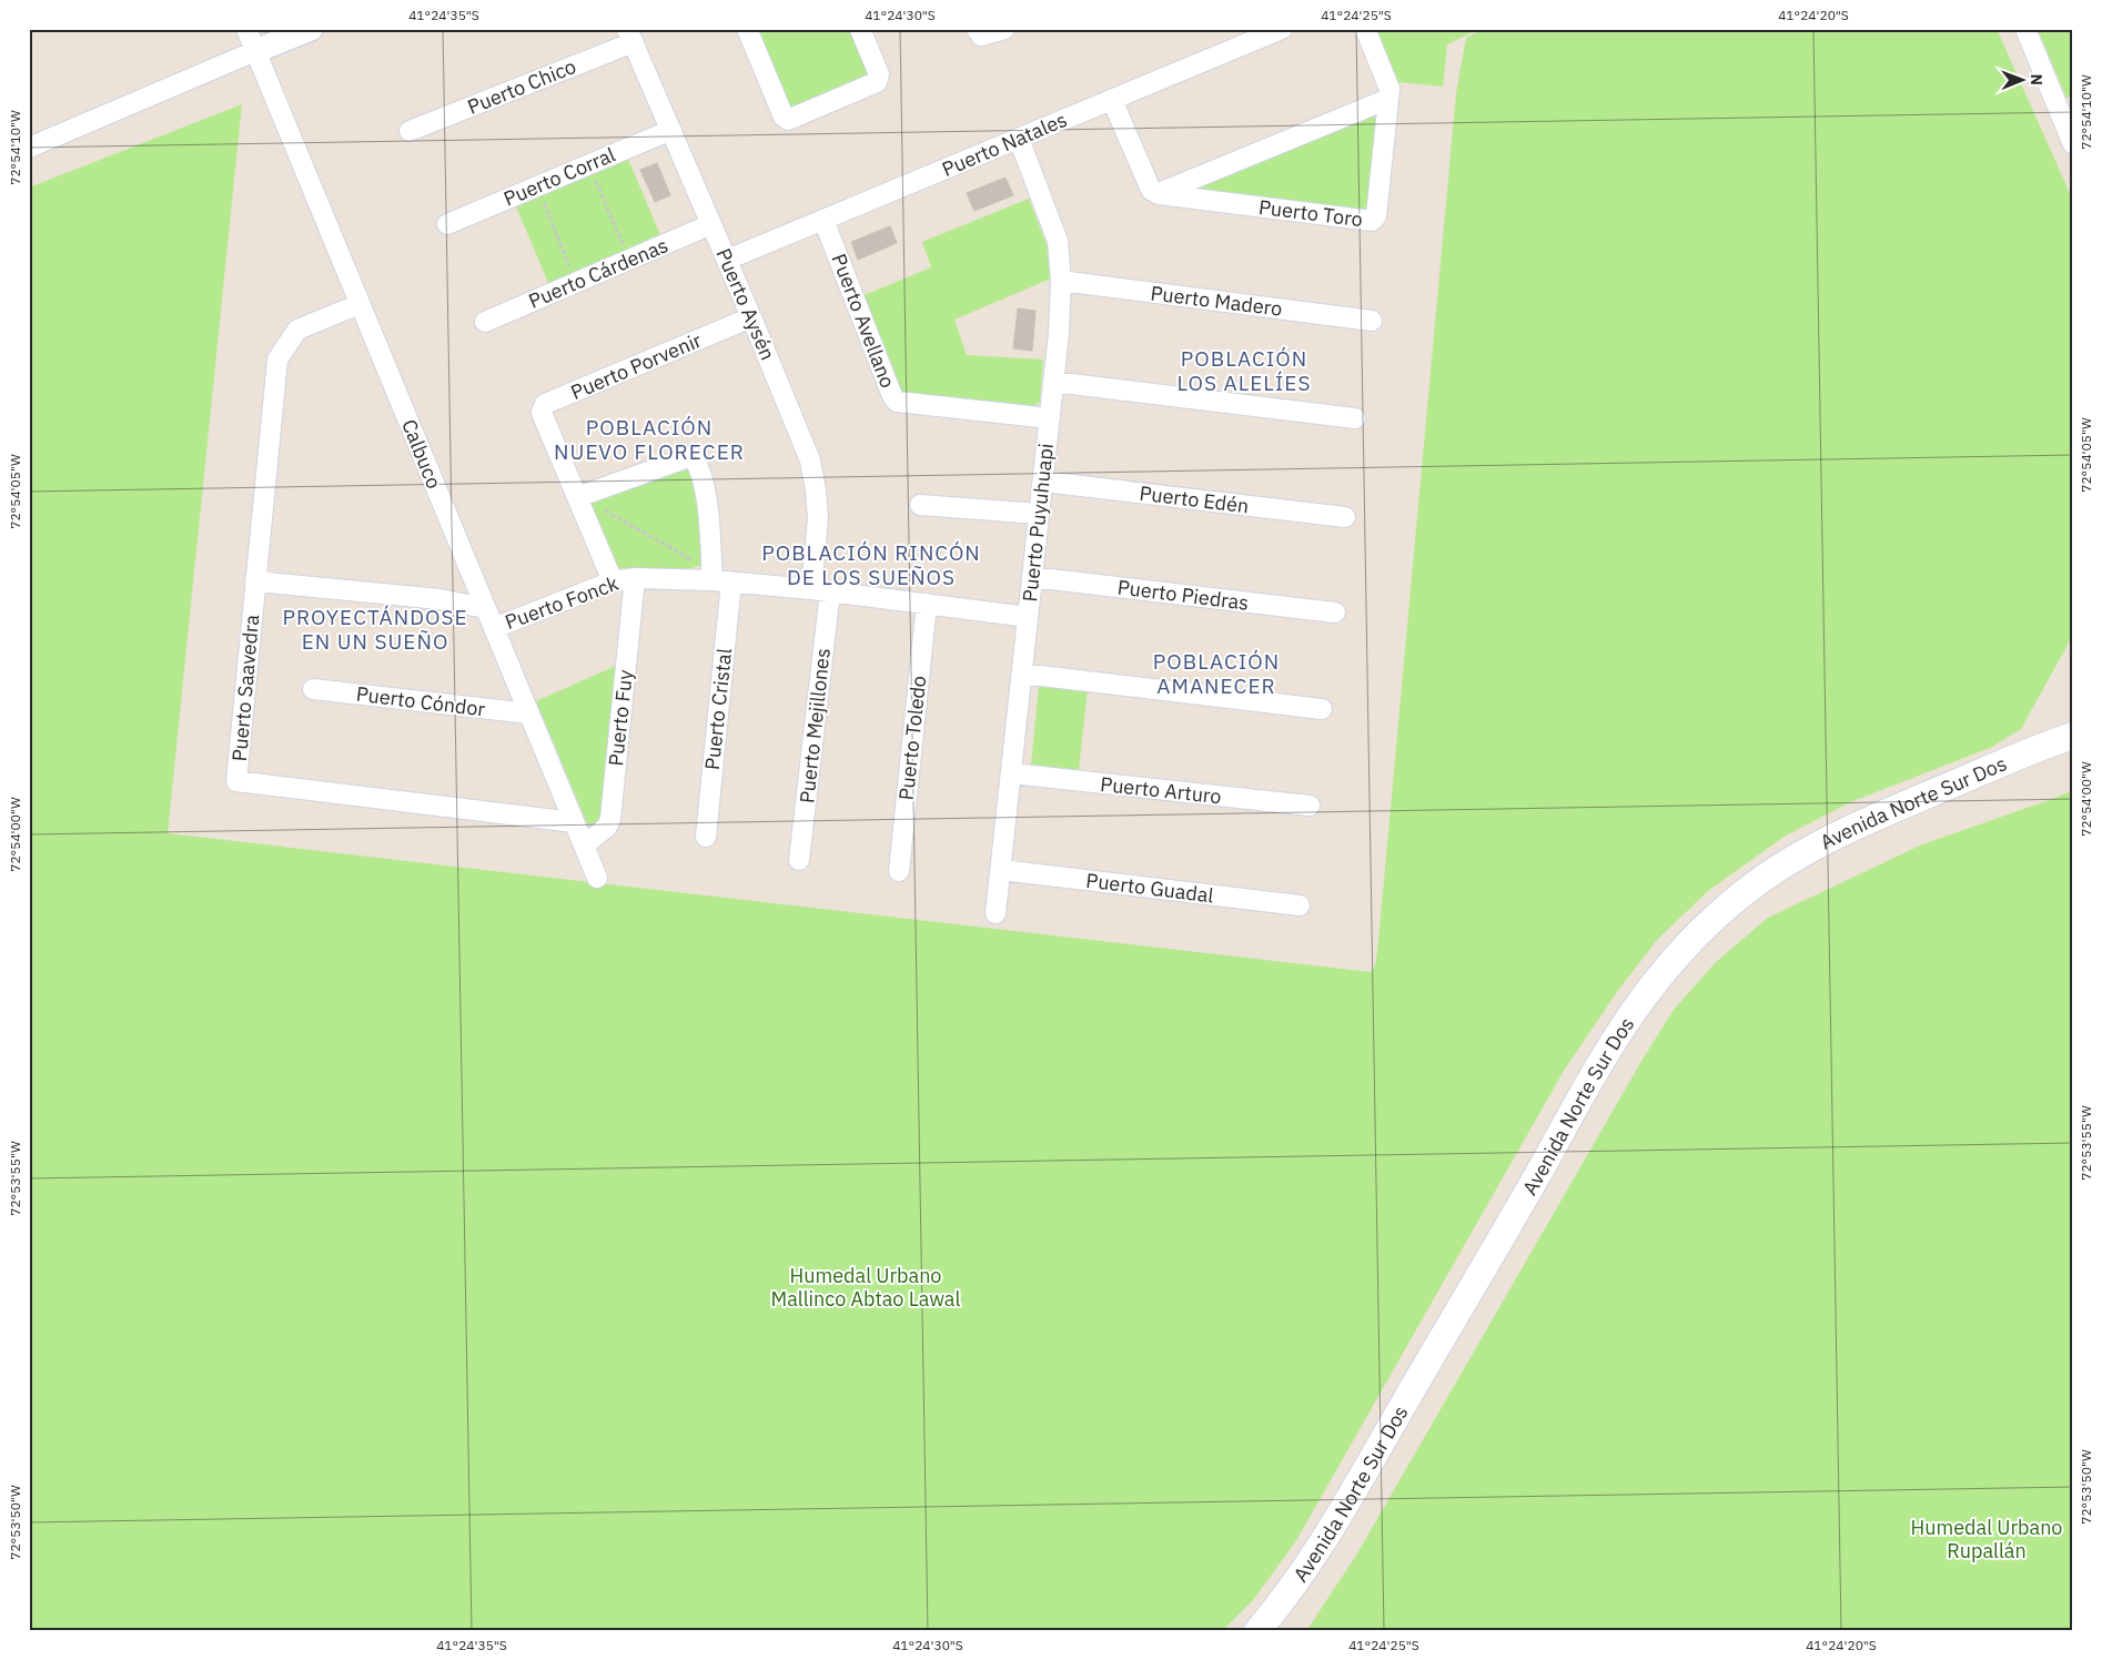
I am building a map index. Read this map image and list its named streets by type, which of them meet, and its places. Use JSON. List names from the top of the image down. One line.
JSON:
{"streets":{"main road":["Avenida Norte Sur Dos"],"street":["Puerto Chico","Puerto Natales","Puerto Corral","Puerto Toro","Puerto Cárdenas","Puerto Madero","Puerto Aysén","Puerto Avellano","Puerto Porvenir","Calbuco","Puerto Edén","Puerto Puyuhuapi","Puerto Piedras","Puerto Fonck","Puerto Saavedra","Puerto Cóndor","Puerto Cristal","Puerto Fuy","Puerto Mejillones","Puerto Toledo","Puerto Arturo","Puerto Guadal"]},"crossings":[["Puerto Chico","Puerto Aysén"],["Puerto Natales","Puerto Aysén"],["Puerto Natales","Puerto Avellano"],["Puerto Natales","Puerto Puyuhuapi"],["Puerto Corral","Puerto Aysén"],["Puerto Cárdenas","Puerto Aysén"],["Puerto Madero","Puerto Puyuhuapi"],["Puerto Aysén","Puerto Porvenir"],["Puerto Aysén","Puerto Fonck"],["Puerto Aysén","Puerto Mejillones"],["Puerto Avellano","Puerto Puyuhuapi"],["Puerto Porvenir","Puerto Fonck"],["Puerto Porvenir","Puerto Cristal"],["Calbuco","Puerto Fonck"],["Calbuco","Puerto Saavedra"],["Calbuco","Puerto Cóndor"],["Calbuco","Puerto Fuy"],["Puerto Edén","Puerto Puyuhuapi"],["Puerto Puyuhuapi","Puerto Piedras"],["Puerto Puyuhuapi","Puerto Fonck"],["Puerto Puyuhuapi","Puerto Arturo"],["Puerto Puyuhuapi","Puerto Guadal"],["Puerto Fonck","Puerto Cristal"],["Puerto Fonck","Puerto Fuy"],["Puerto Fonck","Puerto Mejillones"],["Puerto Fonck","Puerto Toledo"]],"districts":["POBLACIÓN LOS ALELÍES","POBLACIÓN NUEVO FLORECER","POBLACIÓN RINCÓN DE LOS SUEÑOS","PROYECTÁNDOSE EN UN SUEÑO","POBLACIÓN AMANECER"],"parks":["Humedal Urbano Mallinco Abtao Lawal","Humedal Urbano Rupallán"],"north":"right","coordinates":["41°24'35\"S","41°24'30\"S","41°24'25\"S","41°24'20\"S","72°54'10\"W","72°54'05\"W","72°54'00\"W","72°53'55\"W","72°53'50\"W"]}
